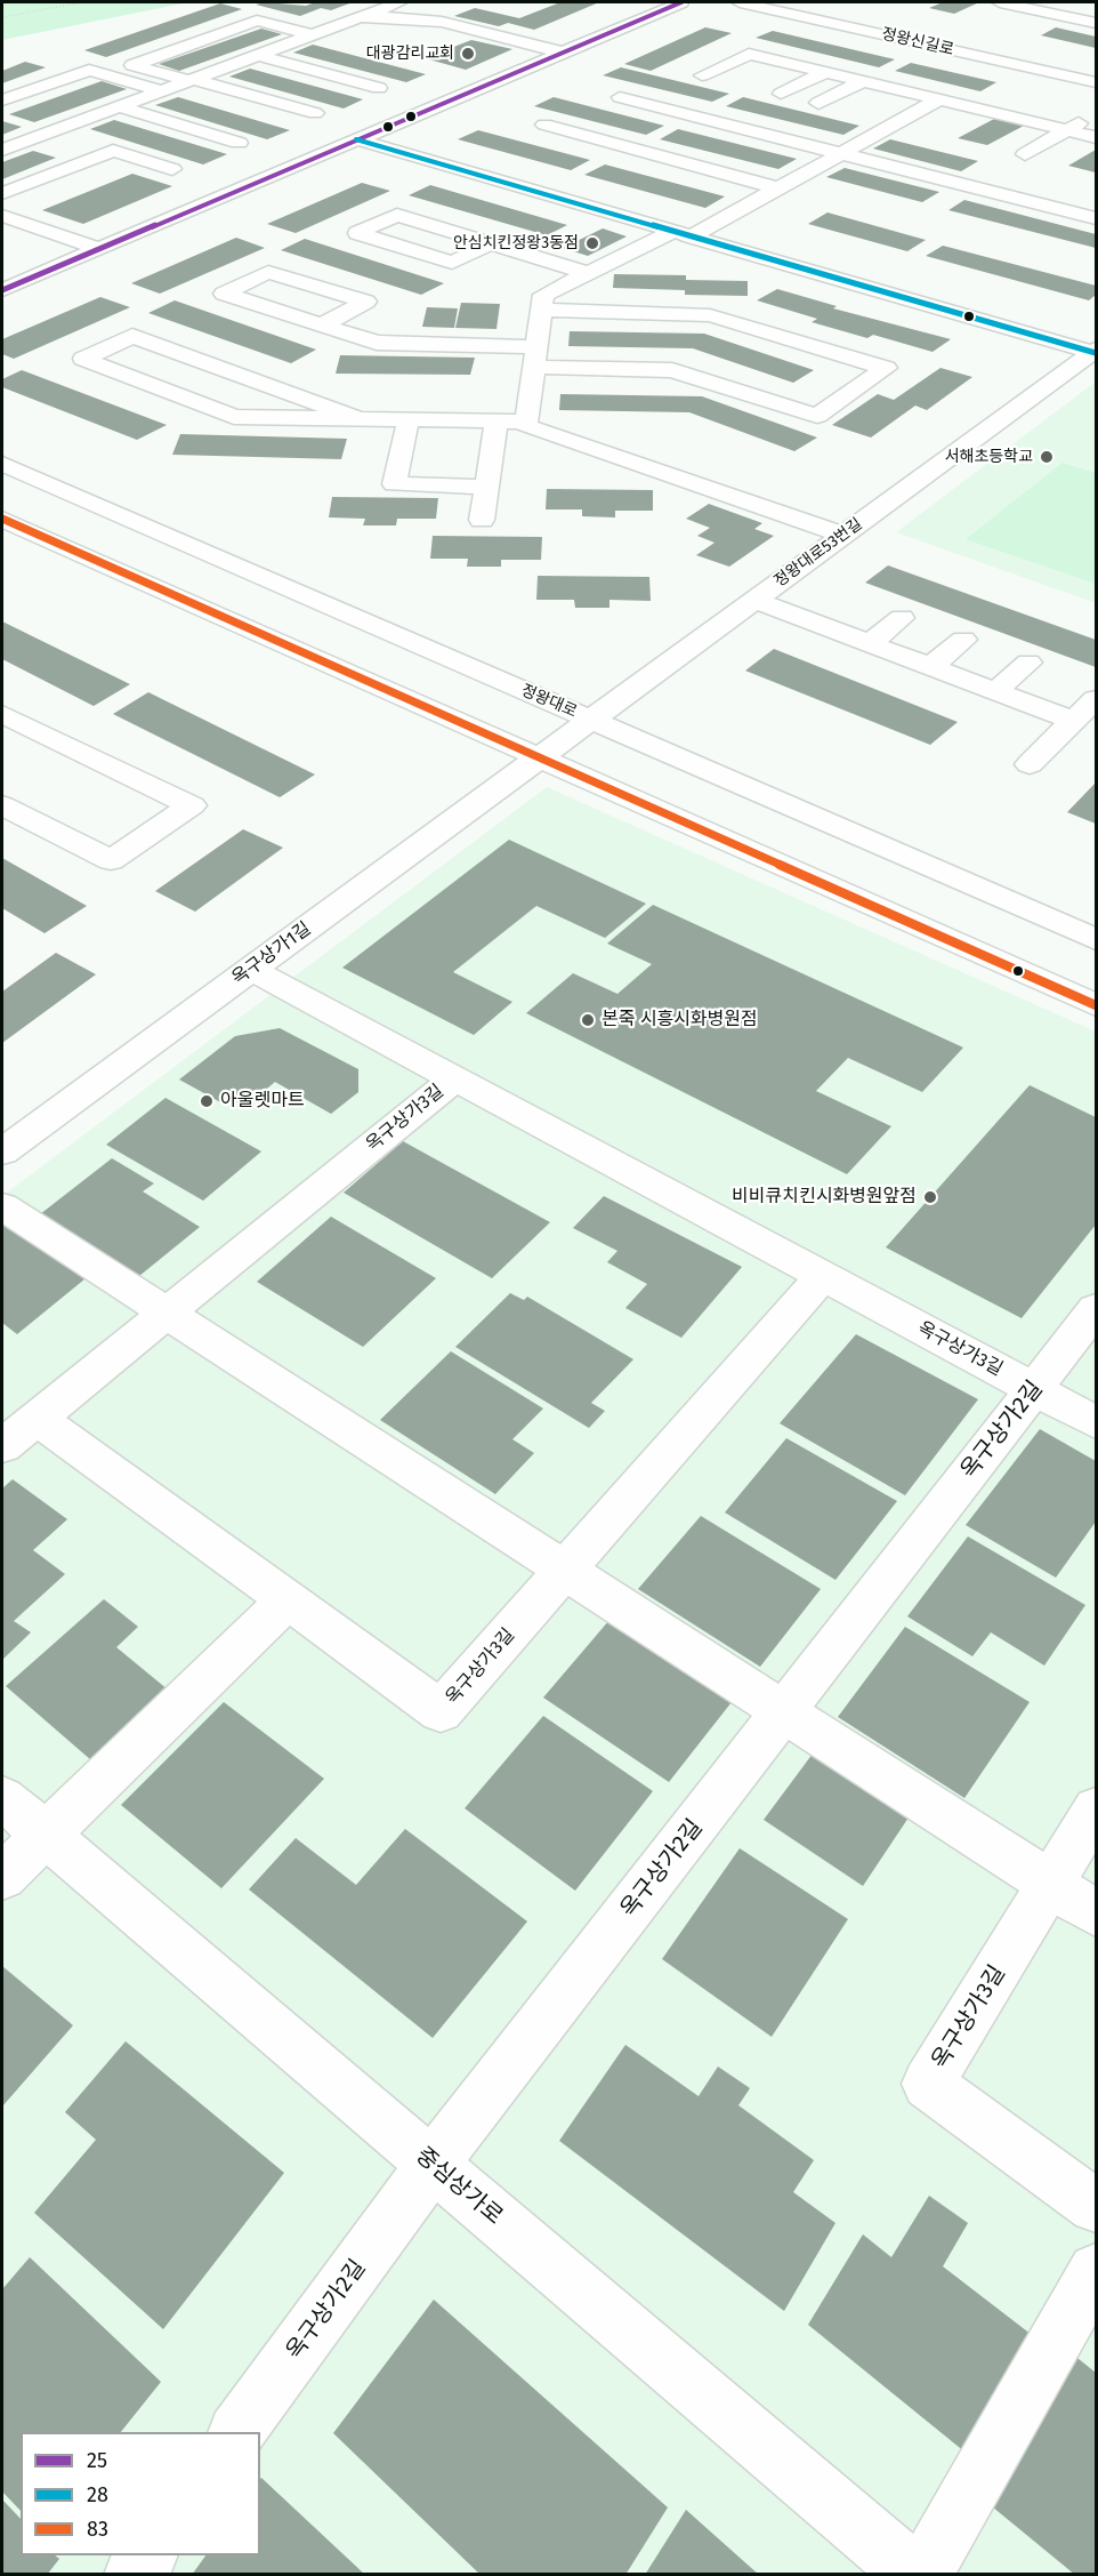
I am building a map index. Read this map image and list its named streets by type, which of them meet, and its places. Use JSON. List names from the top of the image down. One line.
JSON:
{"streets":{"street":["정왕신길로","정왕대로53번길","정왕대로","옥구상가1길","옥구상가3길","옥구상가2길","중심상가로"]},"crossings":[["정왕대로53번길","정왕대로"],["정왕대로53번길","옥구상가1길"],["옥구상가1길","옥구상가3길"],["옥구상가3길","옥구상가2길"],["옥구상가2길","중심상가로"]],"places":["대광감리교회","안심치킨정왕3동점","서해초등학교","본죽 시흥시화병원점","아울렛마트","비비큐치킨시화병원앞점"],"lines":["transit line 25","transit line 28","transit line 83"],"legend":["25","28","83"]}
